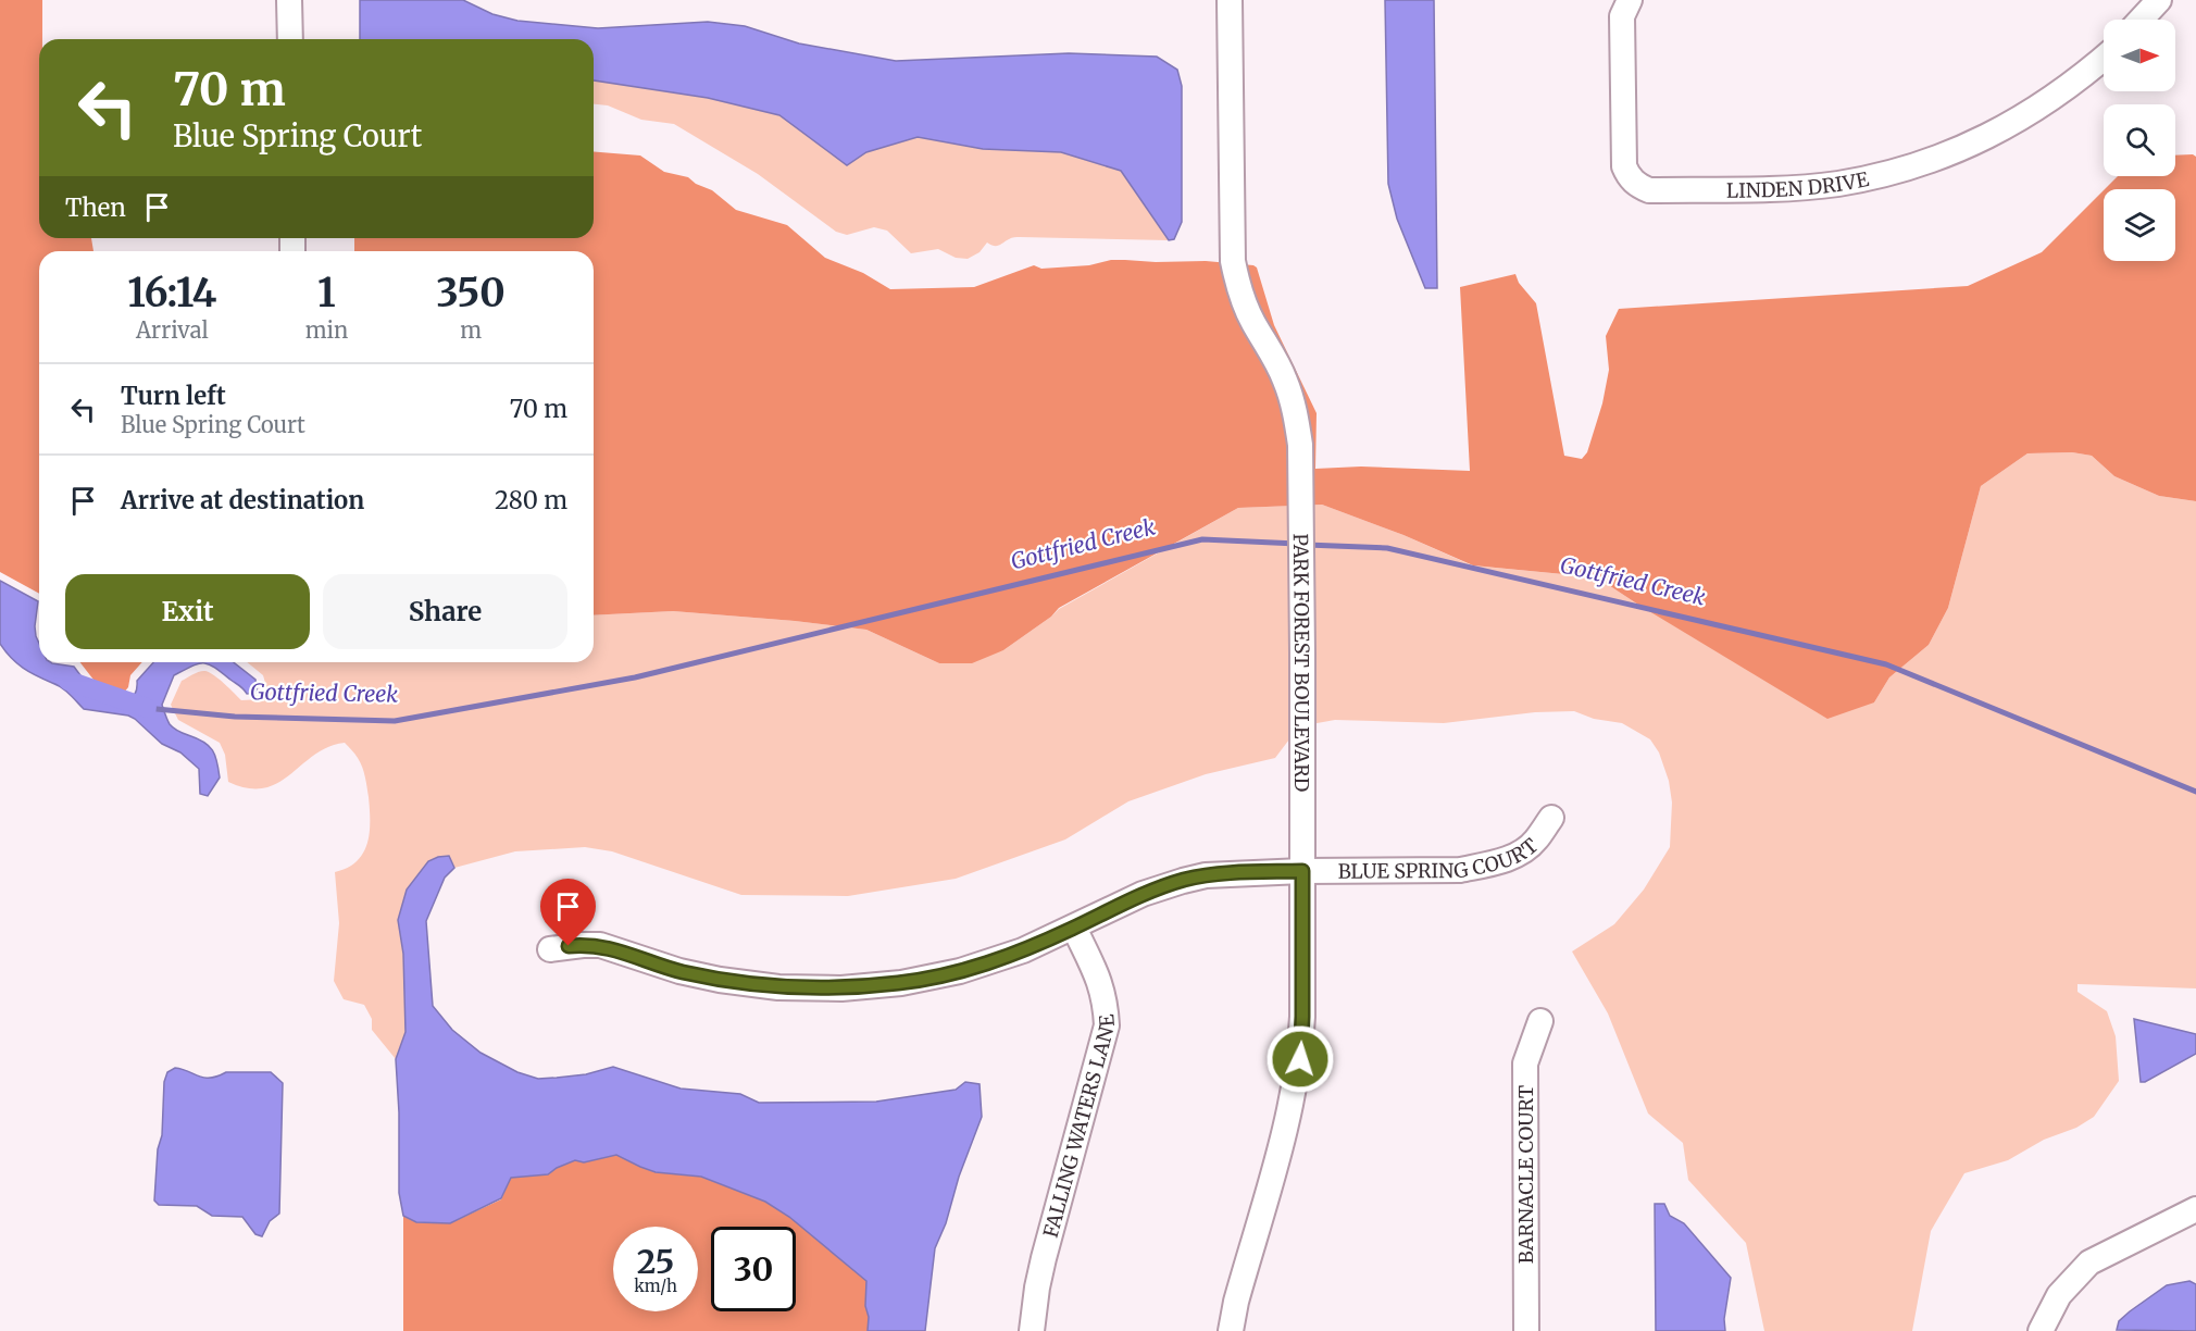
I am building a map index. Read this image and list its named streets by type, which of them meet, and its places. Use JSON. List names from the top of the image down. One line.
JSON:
{"streets":{"street":["LINDEN DRIVE","PARK FOREST BOULEVARD","BLUE SPRING COURT","FALLING WATERS LANE","BARNACLE COURT"]},"crossings":[["PARK FOREST BOULEVARD","BLUE SPRING COURT"],["BLUE SPRING COURT","FALLING WATERS LANE"]],"water":["Gottfried Creek"],"north":"right","page":{"turn":["70 m","Blue Spring Court"],"then":"Then","eta":["16:14","Arrival","1","min","350","m"],"list":[{"name":"Turn left","note":"Blue Spring Court","value":"70 m"},{"name":"Arrive at destination","value":"280 m"}],"buttons":["Exit","Share"],"speed":"25 km/h","limit":"30"}}
